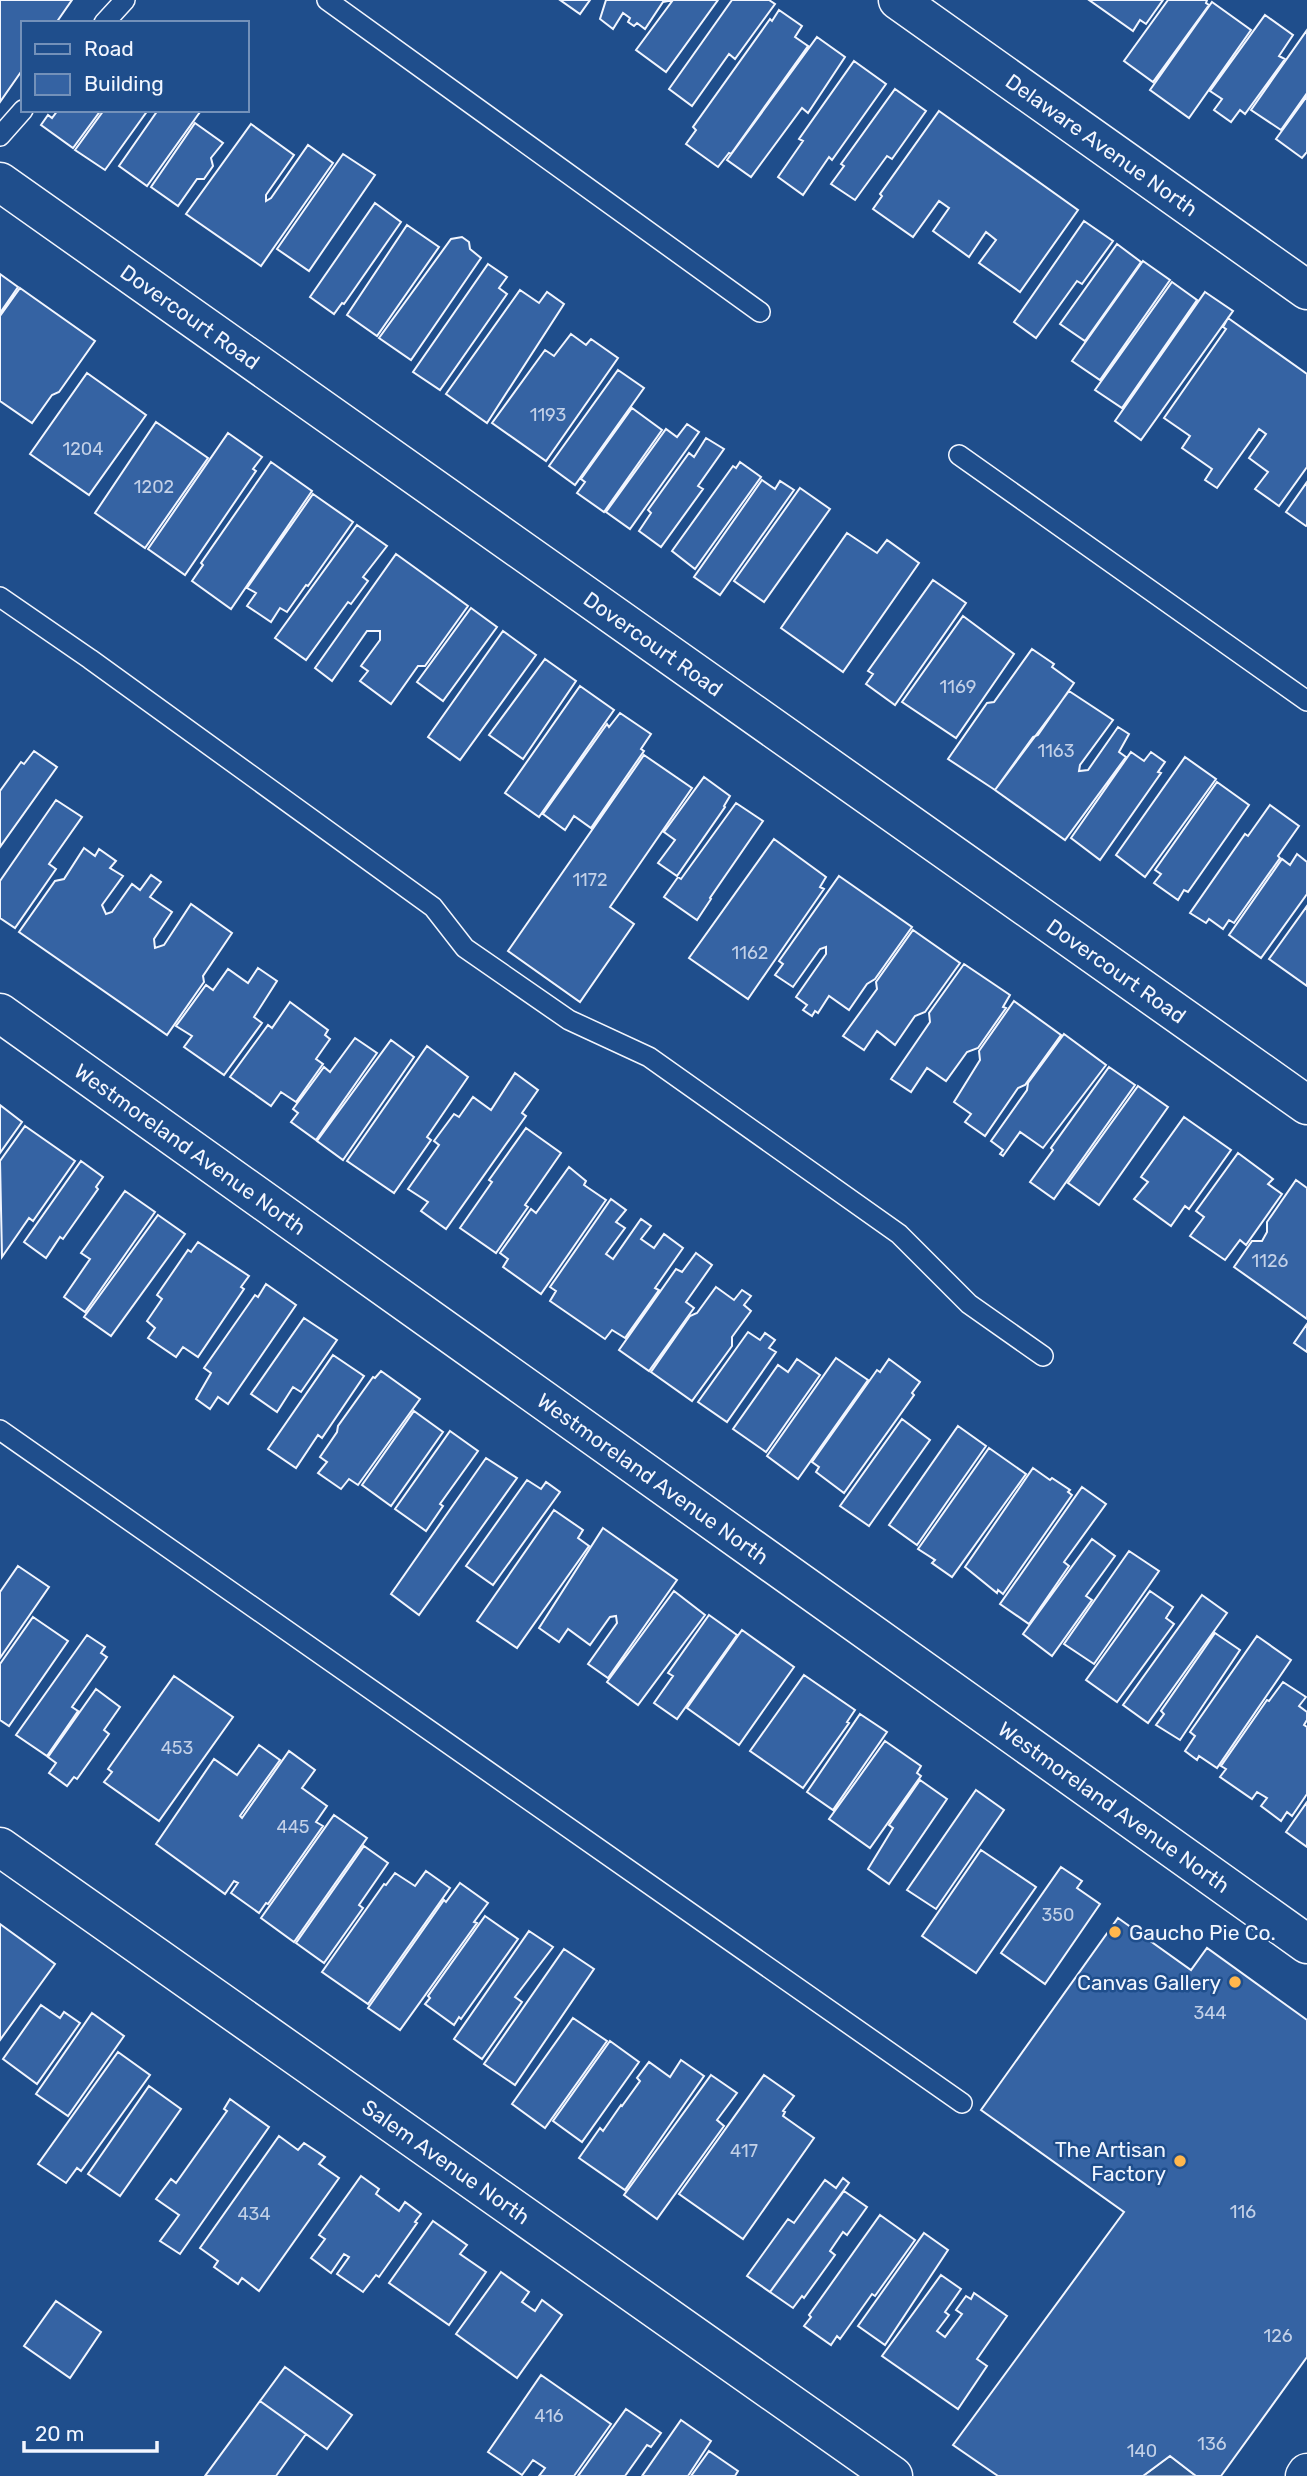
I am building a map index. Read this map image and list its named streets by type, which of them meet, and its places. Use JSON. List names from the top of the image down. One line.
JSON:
{"streets":{"street":["Delaware Avenue North","Dovercourt Road","Westmoreland Avenue North","Salem Avenue North"]},"places":["Gaucho Pie Co.","Canvas Gallery","The Artisan Factory"],"house_numbers":["1193","1204","1202","1169","1163","1172","1162","1126","453","445","350","344","417","116","434","126","416","136","140"],"legend":["Road","Building"],"scale_bar":"20 m"}
